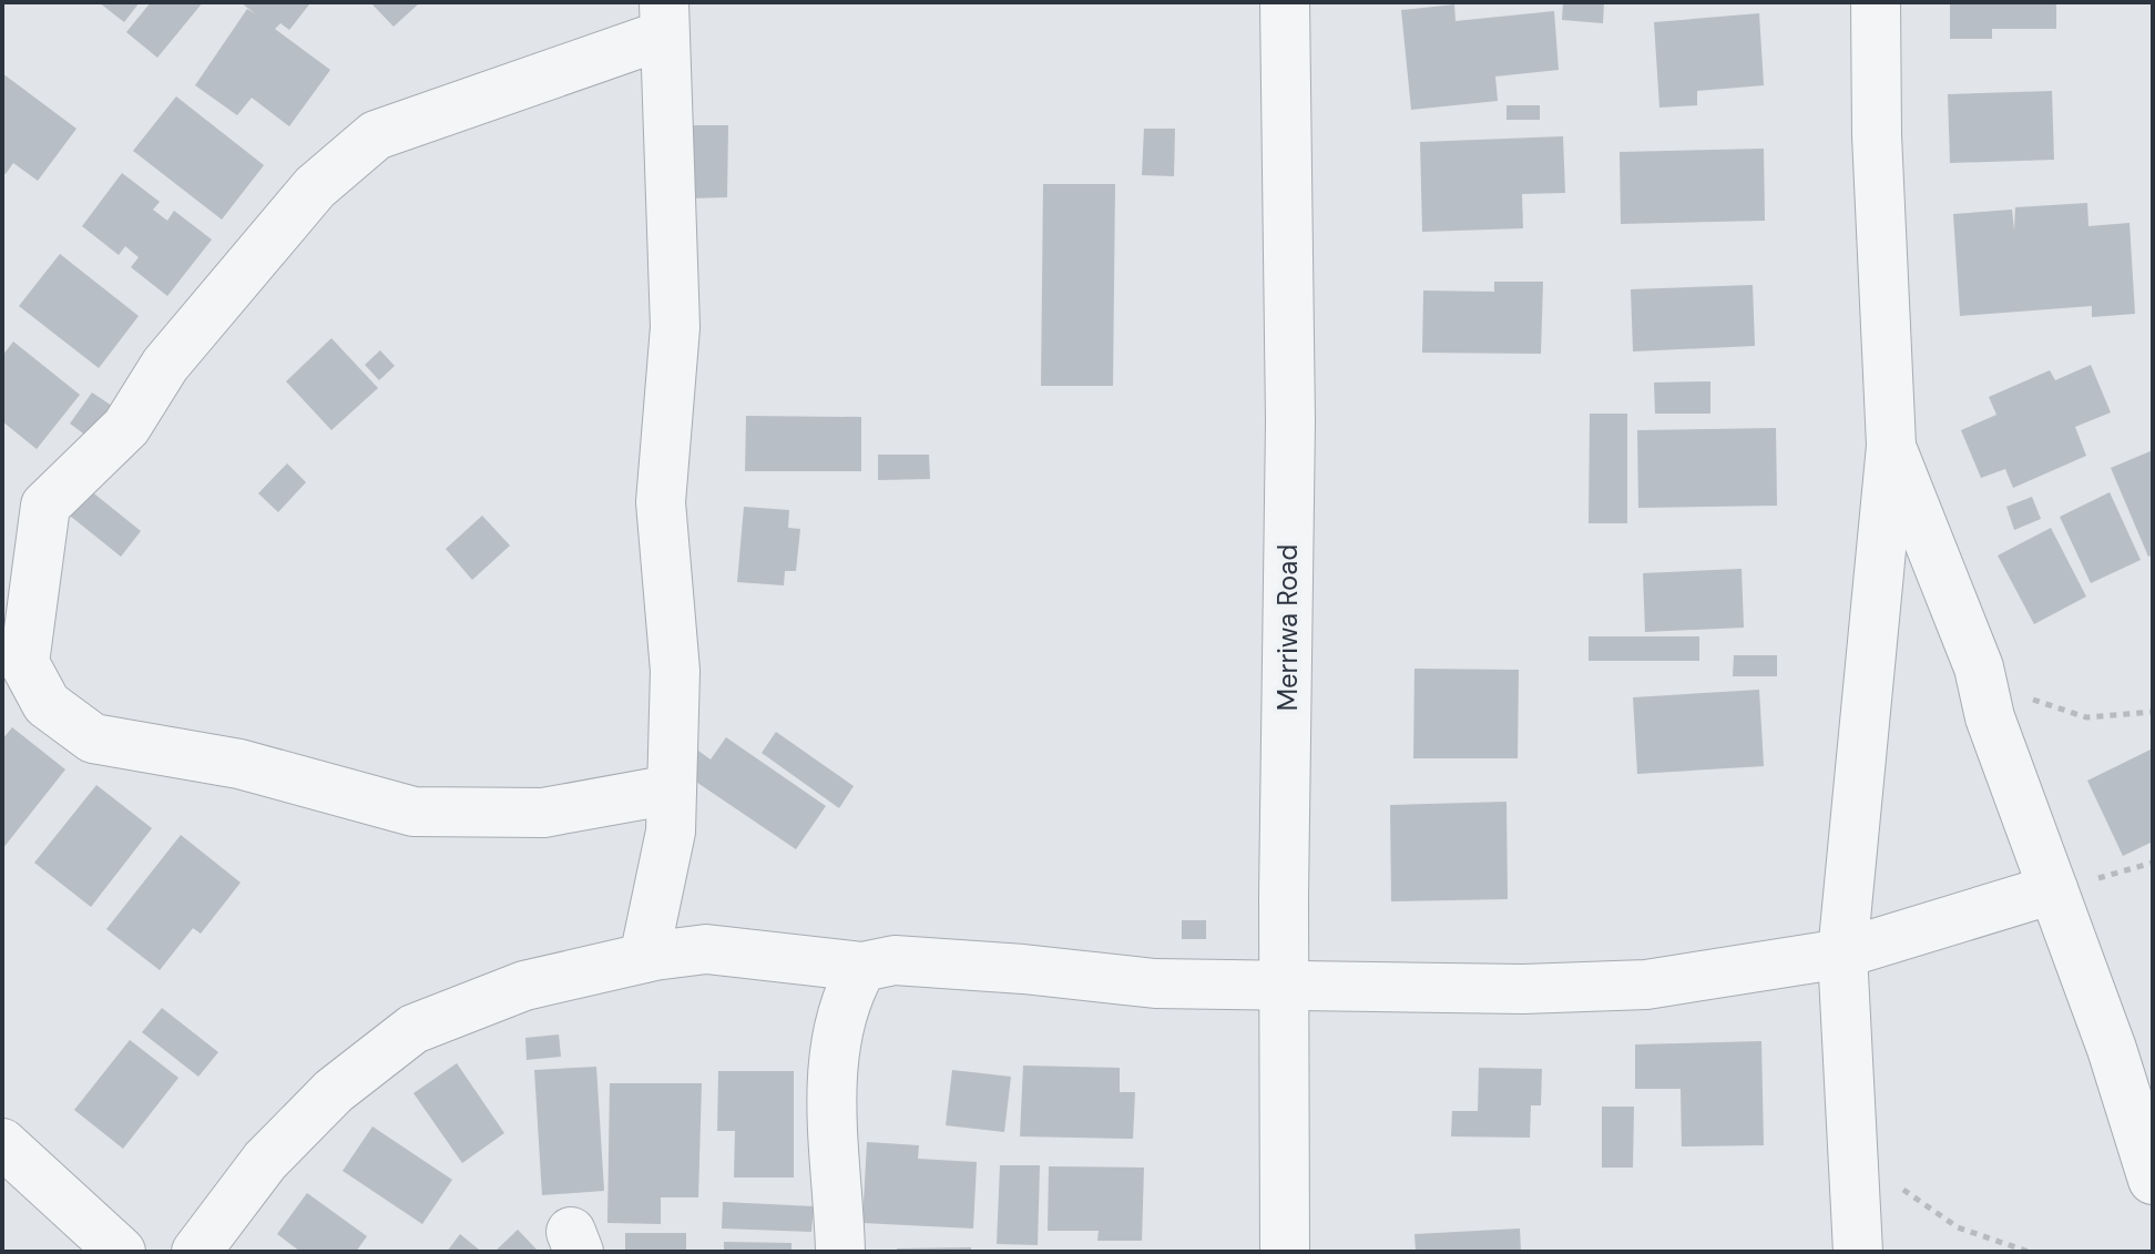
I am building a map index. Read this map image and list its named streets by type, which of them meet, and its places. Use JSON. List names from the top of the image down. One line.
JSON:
{"streets":{"street":["Merriwa Road"]}}
